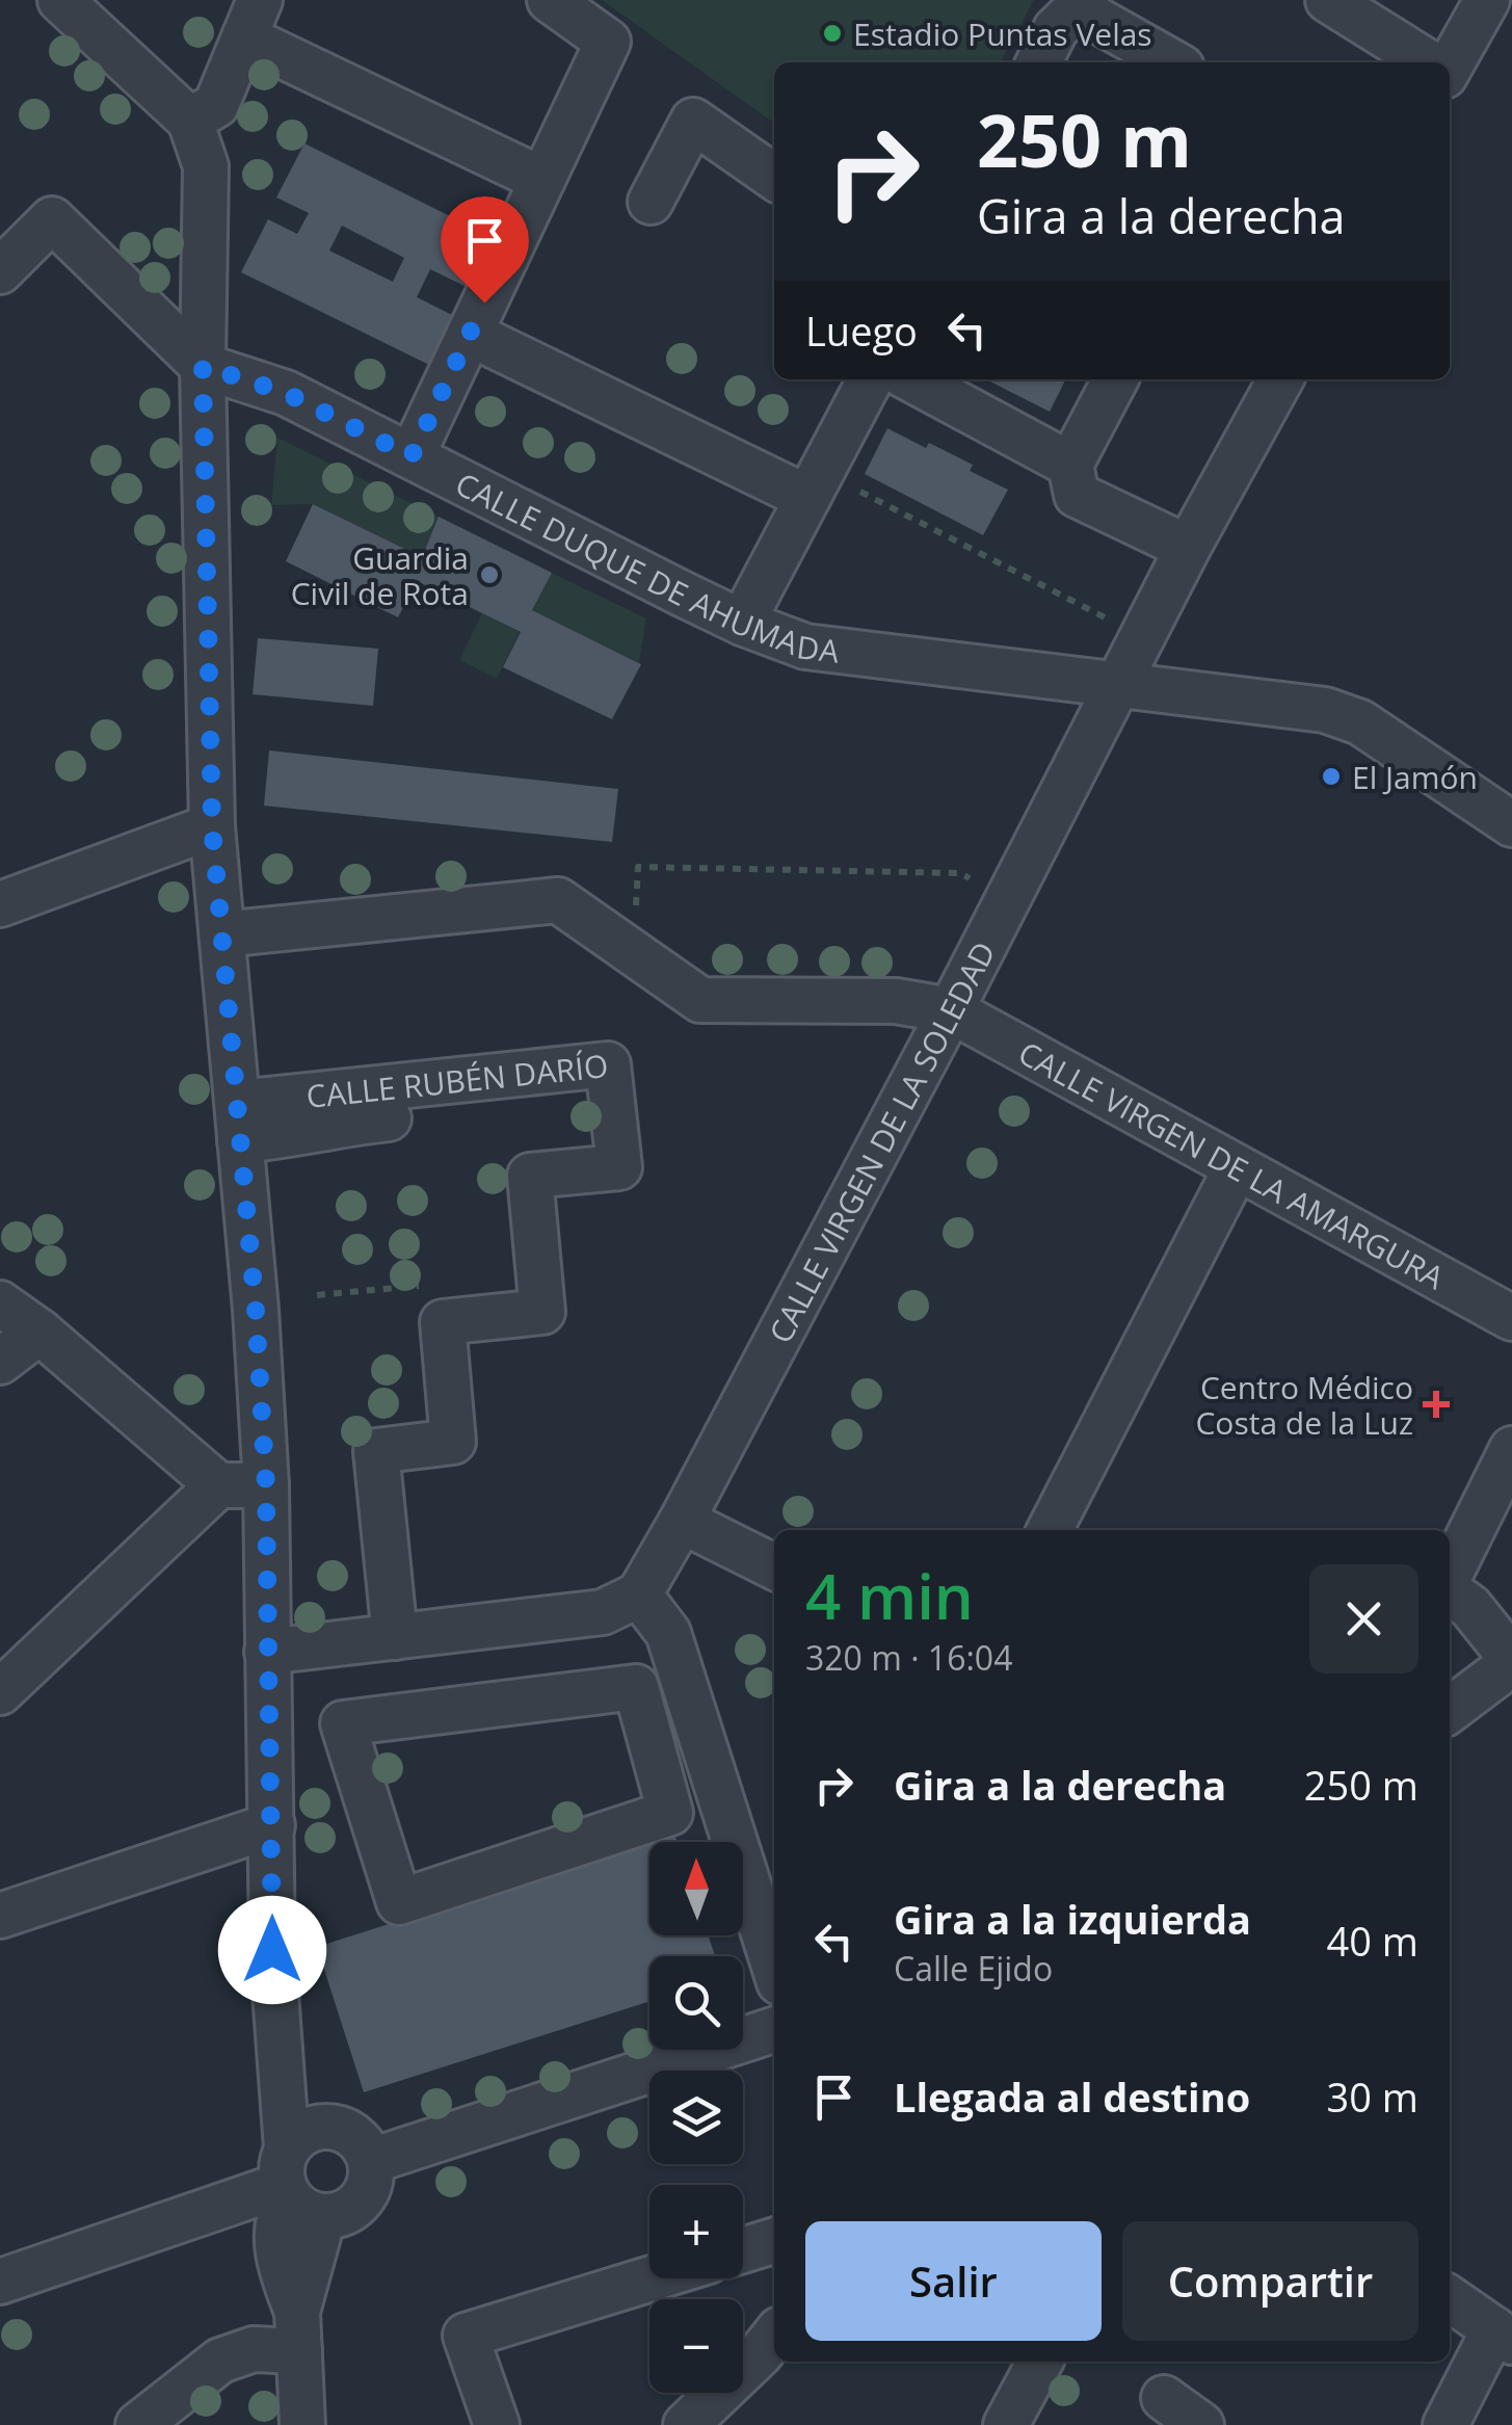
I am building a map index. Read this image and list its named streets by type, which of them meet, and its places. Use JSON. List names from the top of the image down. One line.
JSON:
{"streets":{"street":["CALLE DUQUE DE AHUMADA","CALLE RUBÉN DARÍO","CALLE VIRGEN DE LA SOLEDAD","CALLE VIRGEN DE LA AMARGURA"]},"crossings":[["CALLE DUQUE DE AHUMADA","CALLE VIRGEN DE LA SOLEDAD"],["CALLE VIRGEN DE LA SOLEDAD","CALLE VIRGEN DE LA AMARGURA"]],"places":{"other":["Estadio Puntas Velas","Guardia Civil de Rota","El Jamón"],"health":["Centro Médico Costa de la Luz"]},"north":"top","page":{"turn":["250 m","Gira a la derecha"],"then":"Luego","heading":["4 min","320 m · 16:04"],"list":[{"name":"Gira a la derecha","value":"250 m"},{"name":"Gira a la izquierda","note":"Calle Ejido","value":"40 m"},{"name":"Llegada al destino","value":"30 m"}],"map_buttons":["+","−"],"buttons":["Salir","Compartir"]}}
